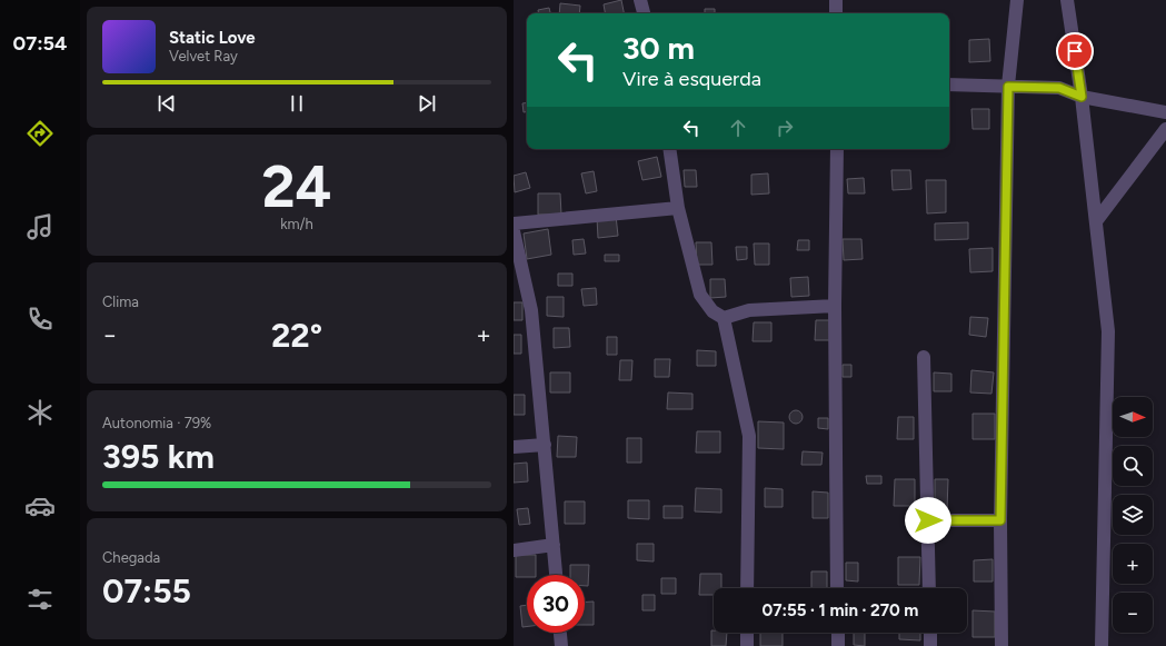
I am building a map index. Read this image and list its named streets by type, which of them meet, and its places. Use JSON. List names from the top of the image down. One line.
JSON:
{"north":"right","page":{"tabs":"07:54","turn":["30 m","Vire à esquerda"],"song":["Static Love","Velvet Ray"],"tile":[["24","km/h"],"Clima",["Autonomia · 79%","395 km"],["Chegada","07:55"]],"heat":["−","22°","+"],"map_buttons":["+","−"],"limit":"30","trip":"07:55 · 1 min · 270 m"}}
